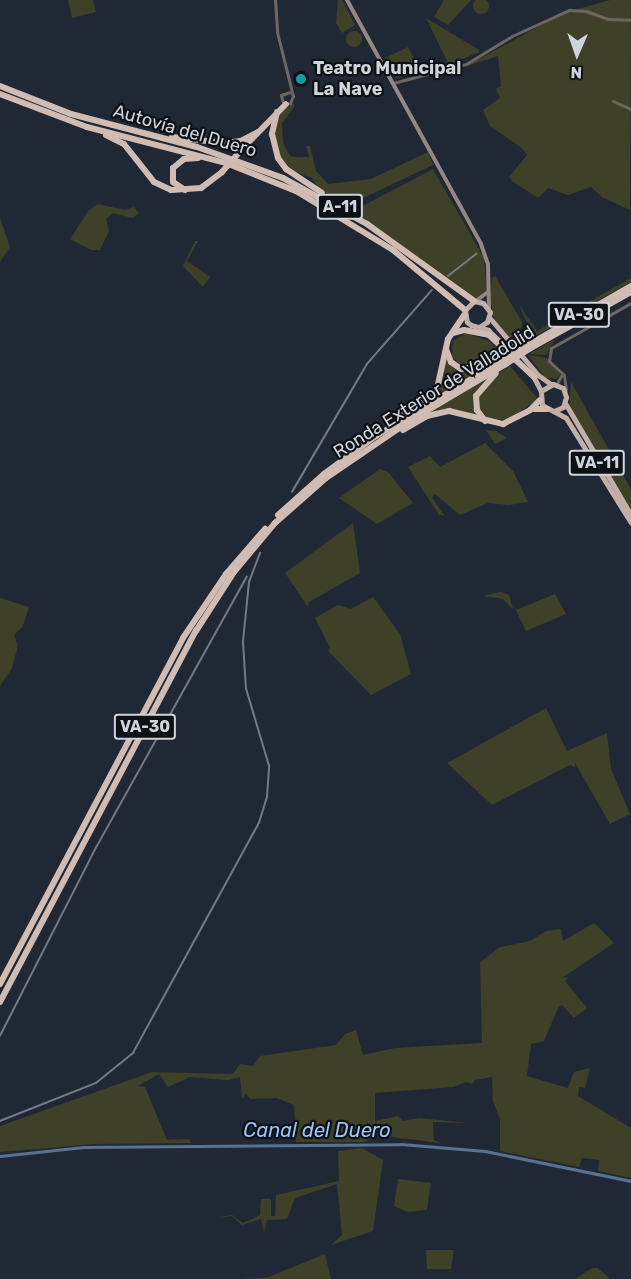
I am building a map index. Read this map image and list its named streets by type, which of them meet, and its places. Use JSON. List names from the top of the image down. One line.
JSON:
{"streets":{"highway":["Autovía del Duero","A-11","VA-30","Ronda Exterior de Valladolid","VA-11"]},"water":["Canal del Duero"],"places":["Teatro Municipal La Nave"],"north":"bottom"}
